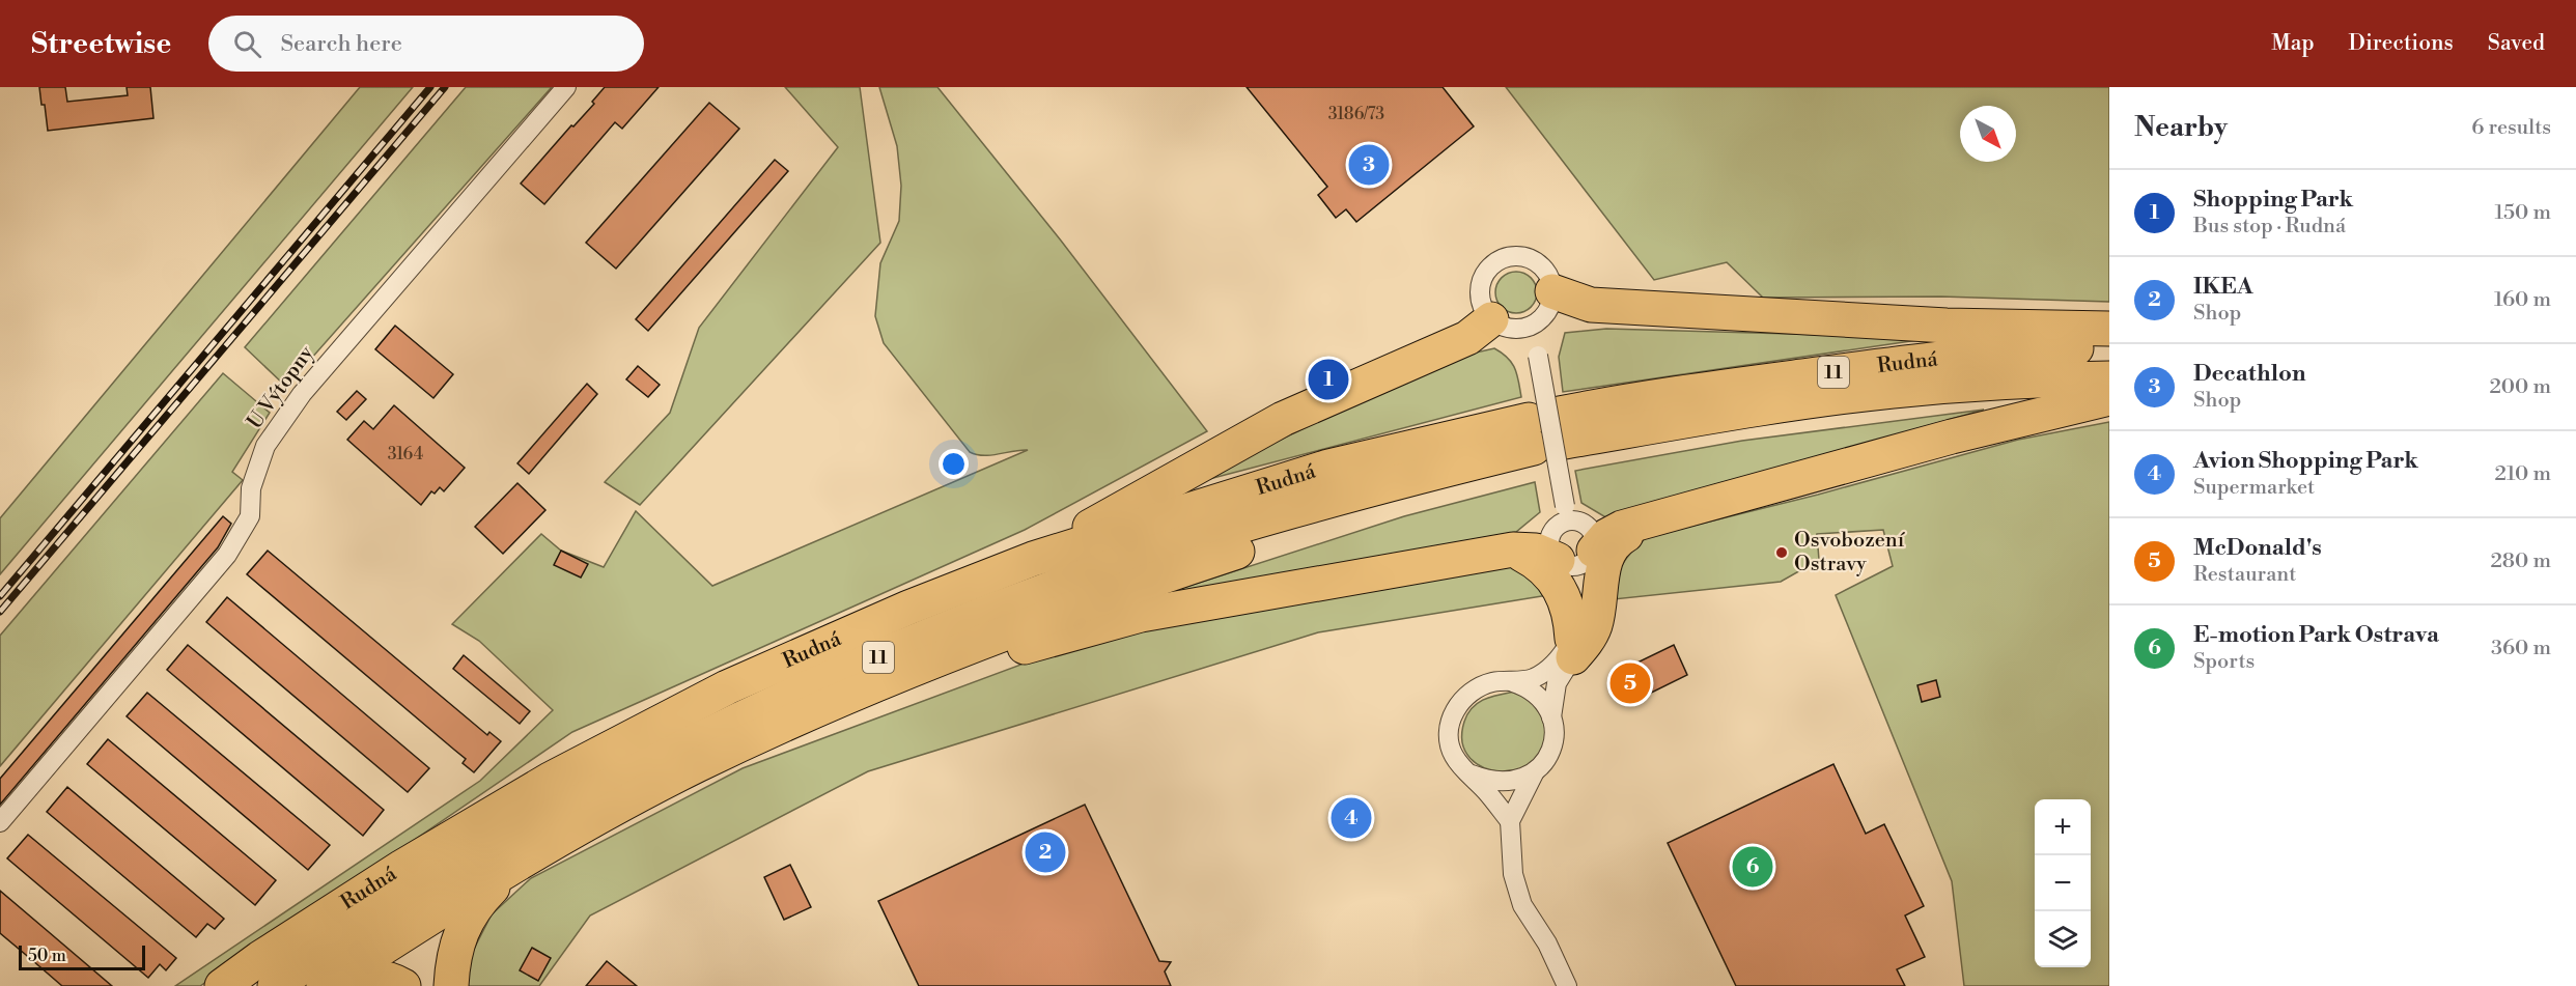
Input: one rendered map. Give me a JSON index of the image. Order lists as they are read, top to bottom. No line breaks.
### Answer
{"streets":{"highway":["Rudná","11"],"street":["U Výtopny"]},"places":["Osvobození Ostravy"],"house_numbers":["3186/73","3164"],"scale_bar":"50 m","north":"bottom right","page":{"header":"Streetwise","search":"Search here","nav":["Map","Directions","Saved"],"heading":["Nearby","6 results"],"pins":["3","1","5","4","2","6"],"list":[{"mark":"1","name":"Shopping Park","note":"Bus stop · Rudná","value":"150 m"},{"mark":"2","name":"IKEA","note":"Shop","value":"160 m"},{"mark":"3","name":"Decathlon","note":"Shop","value":"200 m"},{"mark":"4","name":"Avion Shopping Park","note":"Supermarket","value":"210 m"},{"mark":"5","name":"McDonald's","note":"Restaurant","value":"280 m"},{"mark":"6","name":"E-motion Park Ostrava","note":"Sports","value":"360 m"}],"map_buttons":["+","−"],"scale":"50 m"}}
